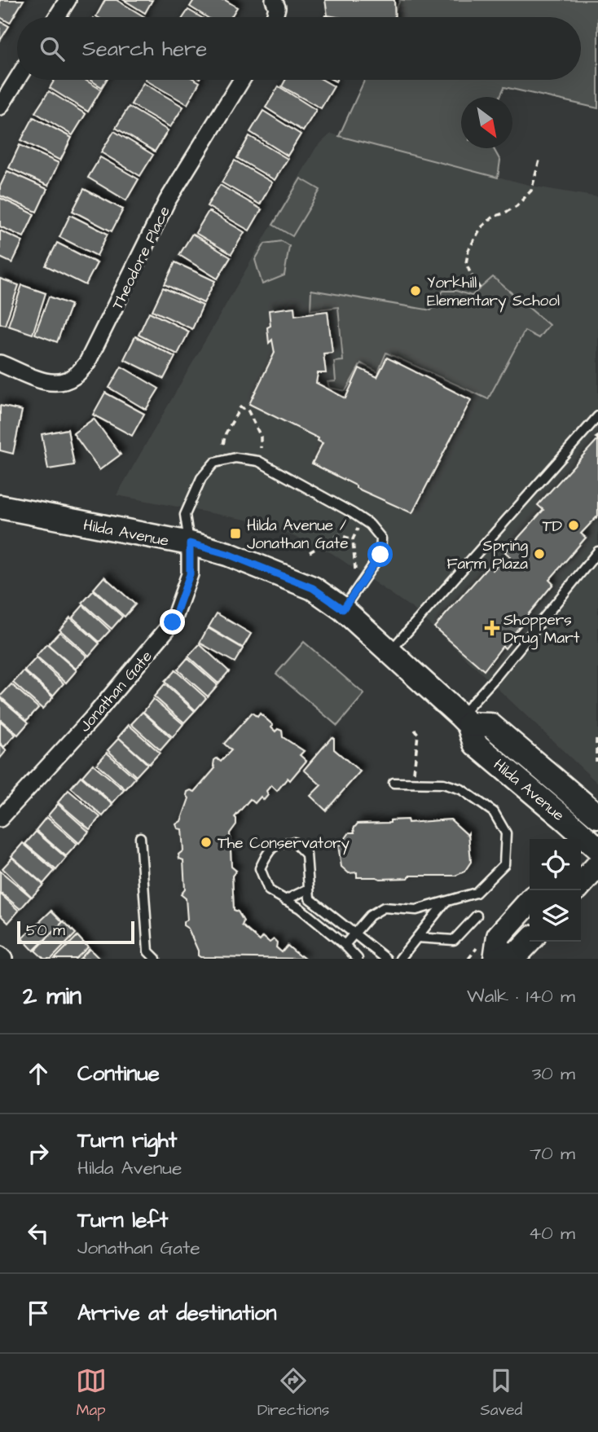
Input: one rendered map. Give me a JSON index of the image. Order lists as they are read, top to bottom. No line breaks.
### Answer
{"streets":{"street":["Theodore Place","Hilda Avenue","Jonathan Gate"]},"crossings":[["Hilda Avenue","Jonathan Gate"]],"places":{"other":["Yorkhill Elementary School","TD","Spring Farm Plaza","The Conservatory"],"transit":["Hilda Avenue / Jonathan Gate"],"health":["Shoppers Drug Mart"]},"scale_bar":"50 m","north":"bottom right","page":{"search":"Search here","scale":"50 m","heading":["2 min","Walk · 140 m"],"list":[["Continue","30 m"],["Turn right","Hilda Avenue","70 m"],["Turn left","Jonathan Gate","40 m"],"Arrive at destination"],"nav":["Map","Directions","Saved"]}}
